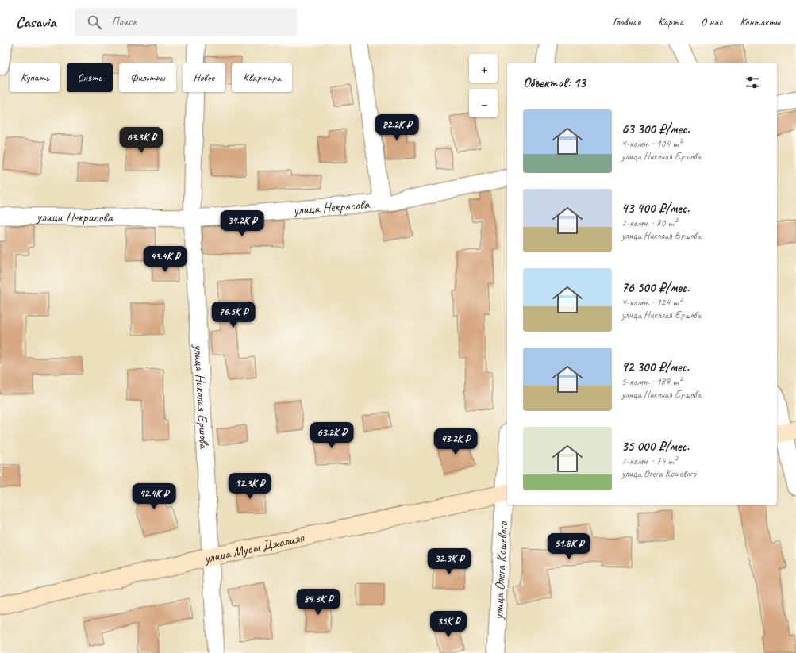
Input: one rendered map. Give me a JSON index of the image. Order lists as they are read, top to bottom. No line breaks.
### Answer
{"streets":{"main road":["улица Мусы Джалиля"],"street":["улица Некрасова","улица Николая Ершова","улица Олега Кошевого"]},"crossings":[["улица Некрасова","улица Николая Ершова"],["улица Николая Ершова","улица Мусы Джалиля"],["улица Мусы Джалиля","улица Олега Кошевого"]],"page":{"header":"Casavia","search":"Поиск","nav":["Главная","Карта","О нас","Контакты"],"map_buttons":["+","−"],"chip":["Купить","Снять","Фильтры","Новое","Квартира"],"heading":"Объектов: 13","list":[{"name":"63 300 ₽/мес.","note":"4-комн. · 104 m² · улица Николая Ершова"},{"name":"43 400 ₽/мес.","note":"2-комн. · 80 m² · улица Николая Ершова"},{"name":"76 500 ₽/мес.","note":"4-комн. · 124 m² · улица Николая Ершова"},{"name":"92 300 ₽/мес.","note":"5-комн. · 188 m² · улица Николая Ершова"},{"name":"35 000 ₽/мес.","note":"2-комн. · 74 m² · улица Олега Кошевого"}],"price":["82.2K ₽","63.3K ₽","34.2K ₽","43.4K ₽","76.5K ₽","63.2K ₽","43.2K ₽","92.3K ₽","42.4K ₽","51.8K ₽","32.3K ₽","84.3K ₽","35K ₽"]}}
